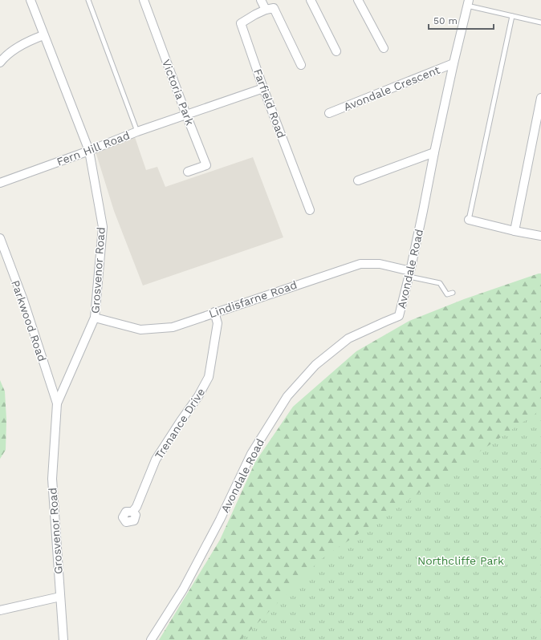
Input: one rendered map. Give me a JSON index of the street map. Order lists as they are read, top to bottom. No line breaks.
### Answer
{"streets":{"street":["Avondale Crescent","Victoria Park","Farfield Road","Fern Hill Road","Avondale Road","Grosvenor Road","Lindisfarne Road","Parkwood Road","Trenance Drive"]},"crossings":[["Avondale Crescent","Avondale Road"],["Victoria Park","Fern Hill Road"],["Farfield Road","Fern Hill Road"],["Fern Hill Road","Grosvenor Road"],["Avondale Road","Lindisfarne Road"],["Grosvenor Road","Lindisfarne Road"],["Grosvenor Road","Parkwood Road"],["Lindisfarne Road","Trenance Drive"]],"parks":["Northcliffe Park"],"scale_bar":"50 m"}
